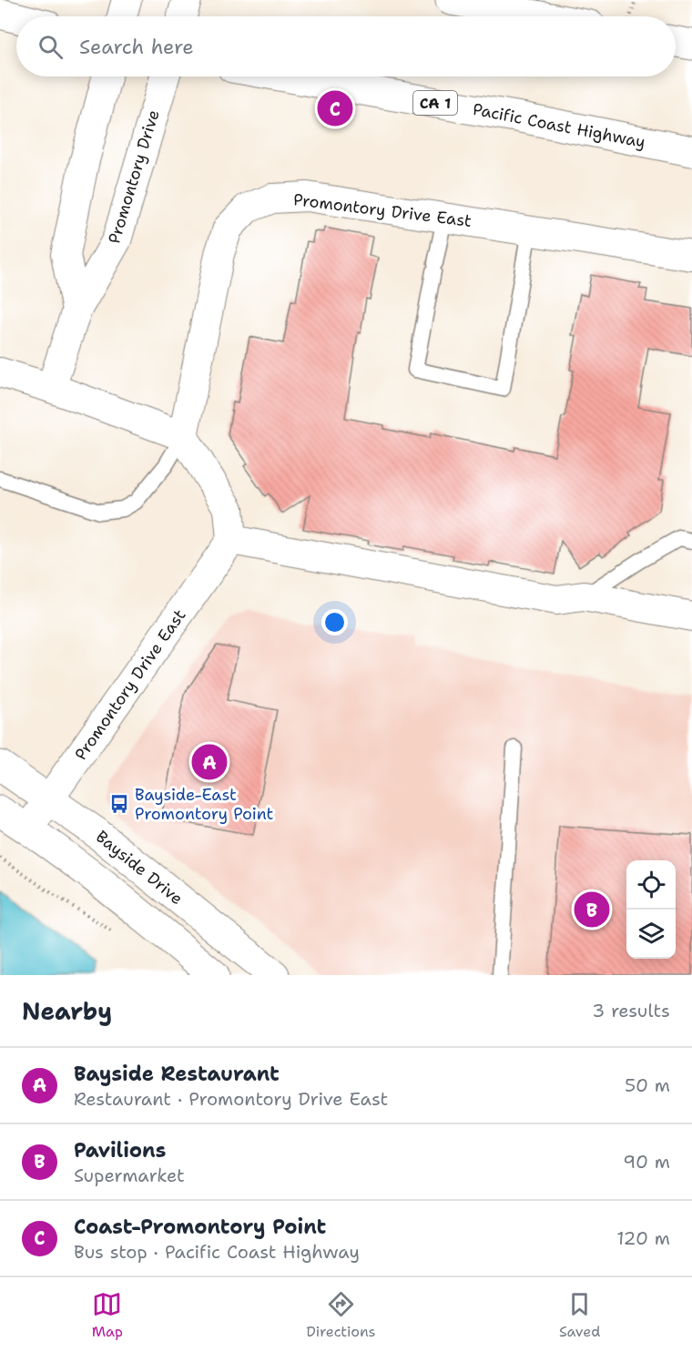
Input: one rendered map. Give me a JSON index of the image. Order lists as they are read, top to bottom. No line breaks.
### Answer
{"streets":{"main road":["CA 1","Pacific Coast Highway","Bayside Drive"],"street":["Promontory Drive","Promontory Drive East"]},"crossings":[["Promontory Drive East","Bayside Drive"]],"places":{"bus stop":["Bayside-East Promontory Point"]},"page":{"search":"Search here","pins":["C","A","B"],"heading":["Nearby","3 results"],"list":[{"mark":"A","name":"Bayside Restaurant","note":"Restaurant · Promontory Drive East","value":"50 m"},{"mark":"B","name":"Pavilions","note":"Supermarket","value":"90 m"},{"mark":"C","name":"Coast-Promontory Point","note":"Bus stop · Pacific Coast Highway","value":"120 m"}],"nav":["Map","Directions","Saved"]}}
